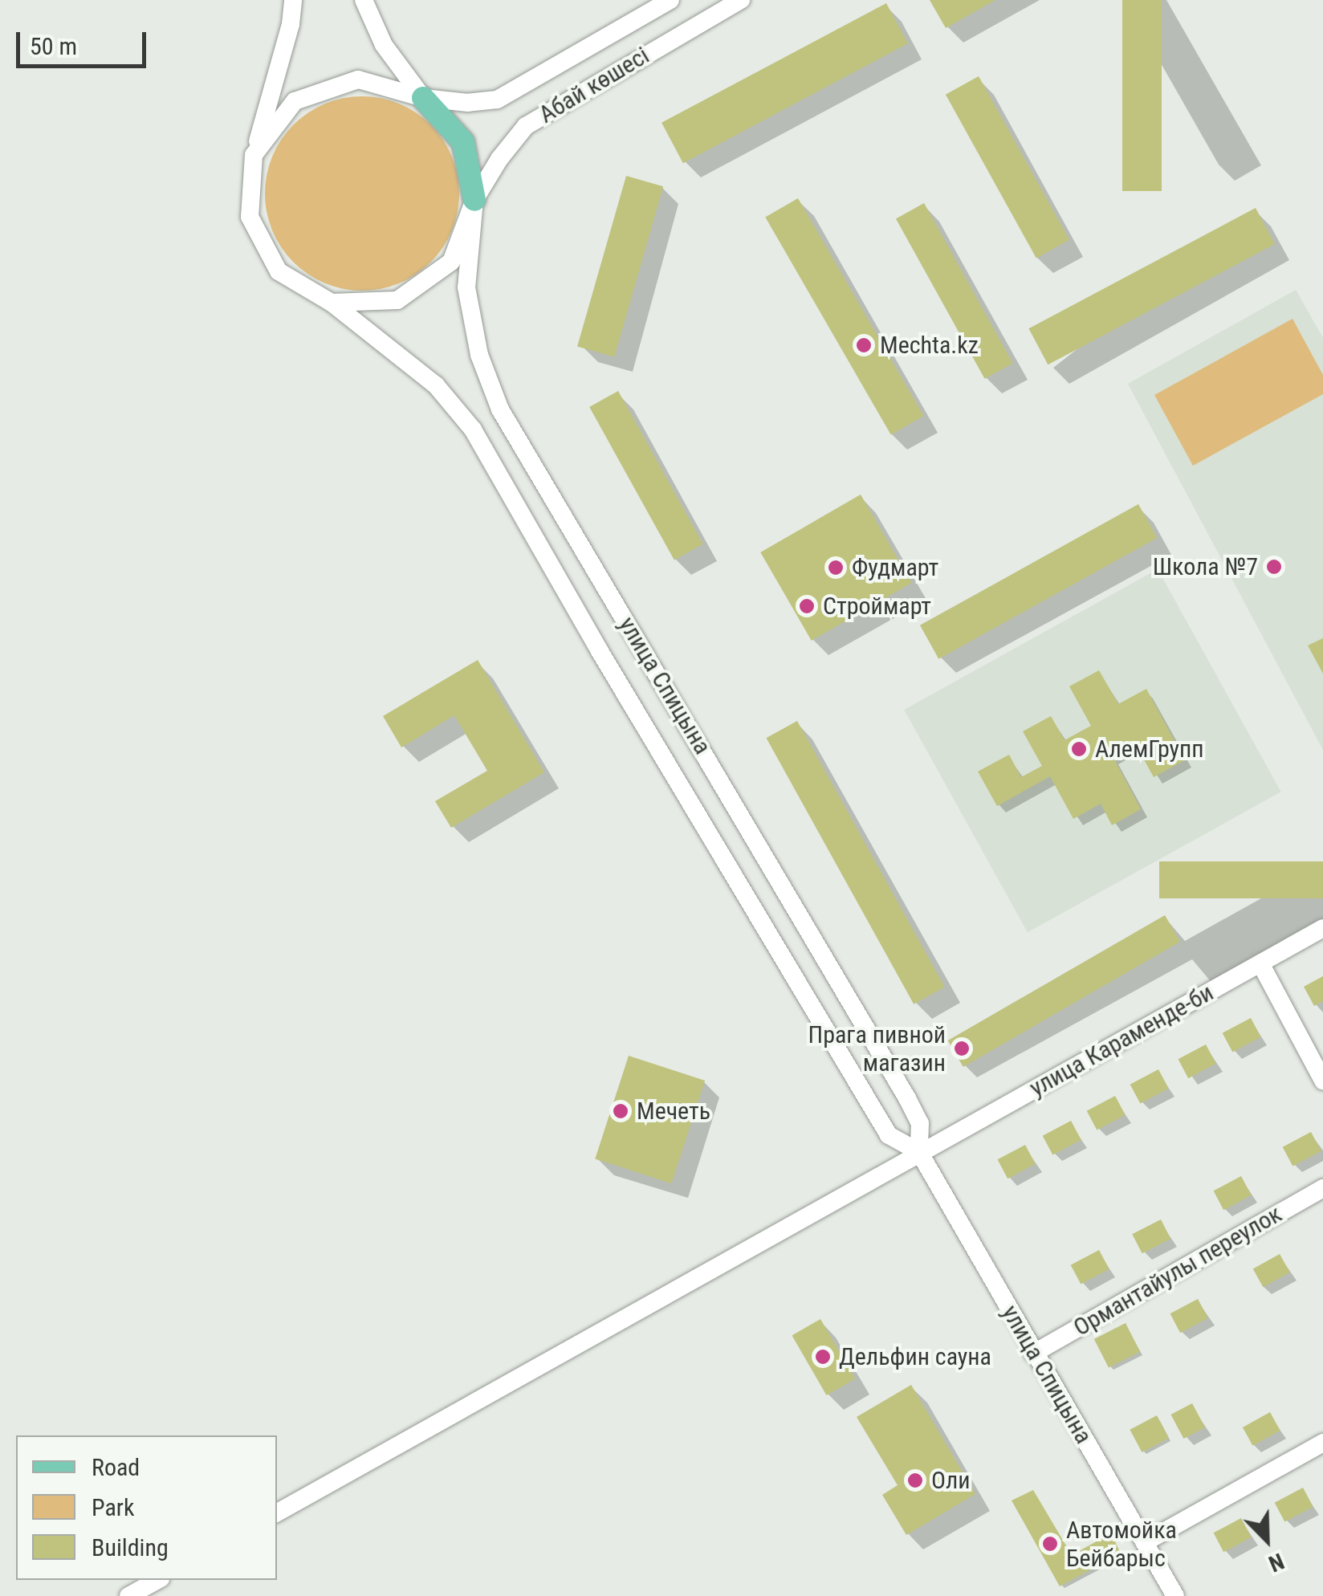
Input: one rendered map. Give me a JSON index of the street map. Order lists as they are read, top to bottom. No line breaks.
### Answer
{"streets":{"street":["Абай көшесі","улица Спицына","улица Караменде-би","Ормантайулы переулок"]},"crossings":[["Абай көшесі","улица Спицына"],["улица Спицына","улица Караменде-би"],["улица Спицына","Ормантайулы переулок"]],"places":["Mechta.kz","Школа №7","Фудмарт","Строймарт","АлемГрупп","Прага пивной магазин","Мечеть","Дельфин сауна","Оли","Автомойка Бейбарыс"],"legend":["Road","Park","Building"],"scale_bar":"50 m","north":"bottom right"}
